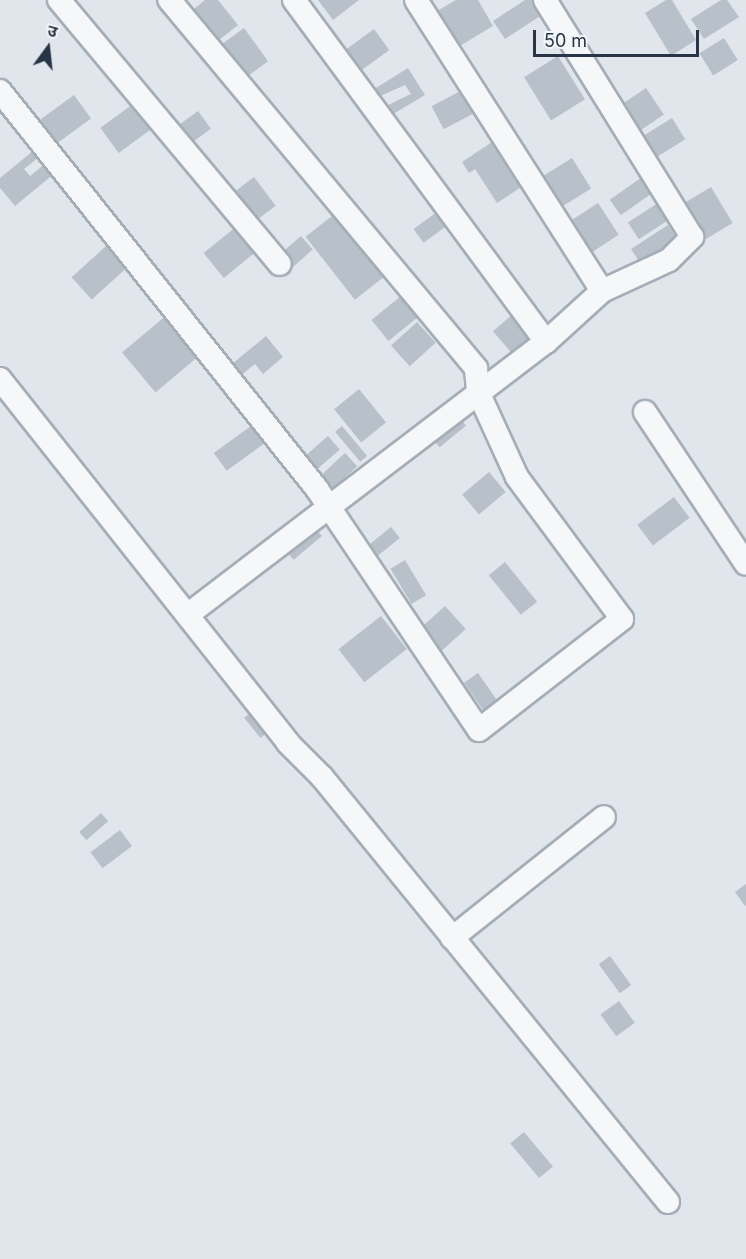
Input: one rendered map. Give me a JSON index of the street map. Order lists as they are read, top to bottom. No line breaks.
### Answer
{"scale_bar":"50 m","north":"top"}
